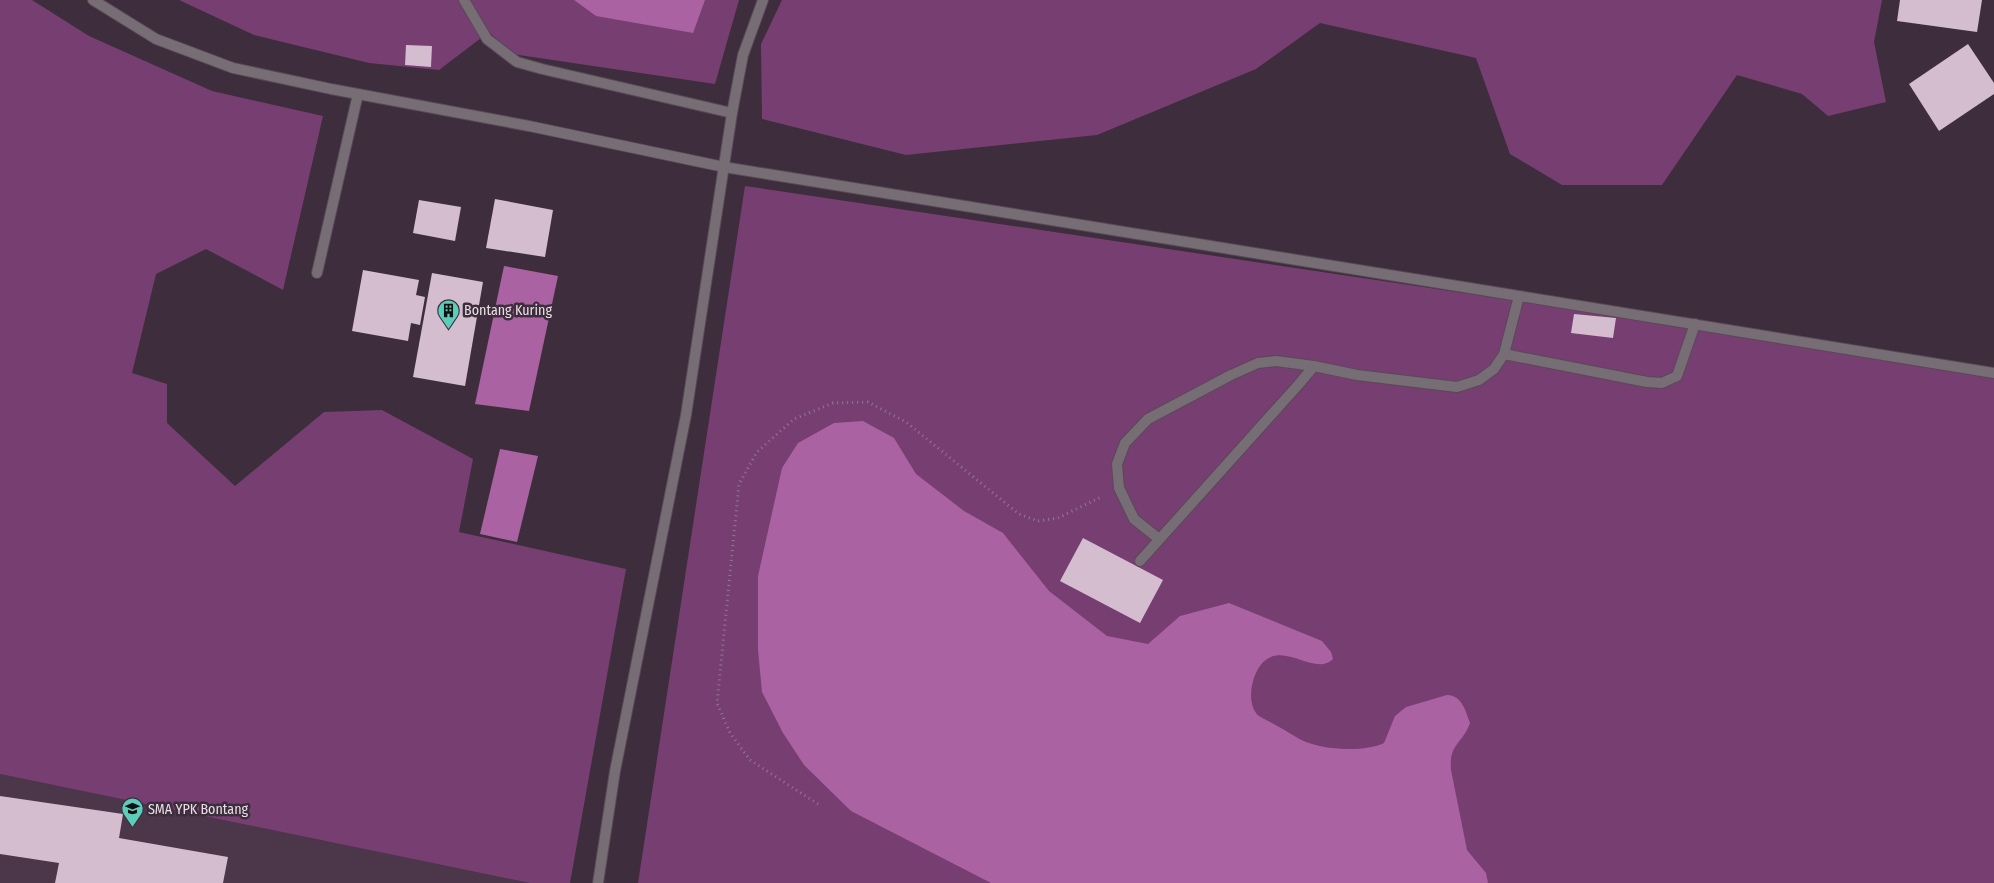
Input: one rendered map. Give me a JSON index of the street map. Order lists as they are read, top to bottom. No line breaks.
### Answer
{"places":{"building":["Bontang Kuring"],"school or university":["SMA YPK Bontang"]}}
